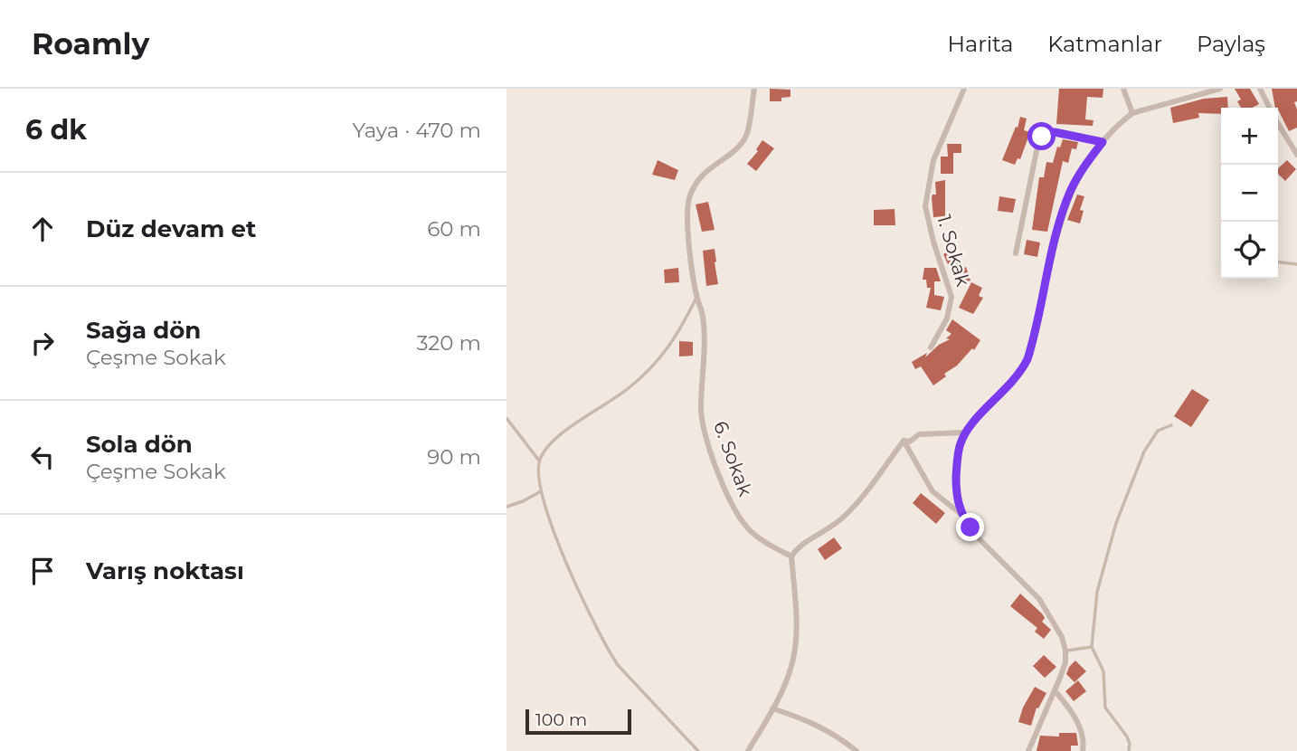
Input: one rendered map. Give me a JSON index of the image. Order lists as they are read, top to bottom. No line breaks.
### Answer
{"streets":{"street":["1. Sokak","6. Sokak"]},"scale_bar":"100 m","page":{"header":"Roamly","nav":["Harita","Katmanlar","Paylaş"],"heading":["6 dk","Yaya · 470 m"],"map_buttons":["+","−"],"list":[["Düz devam et","60 m"],["Sağa dön","Çeşme Sokak","320 m"],["Sola dön","Çeşme Sokak","90 m"],"Varış noktası"],"scale":"100 m"}}
